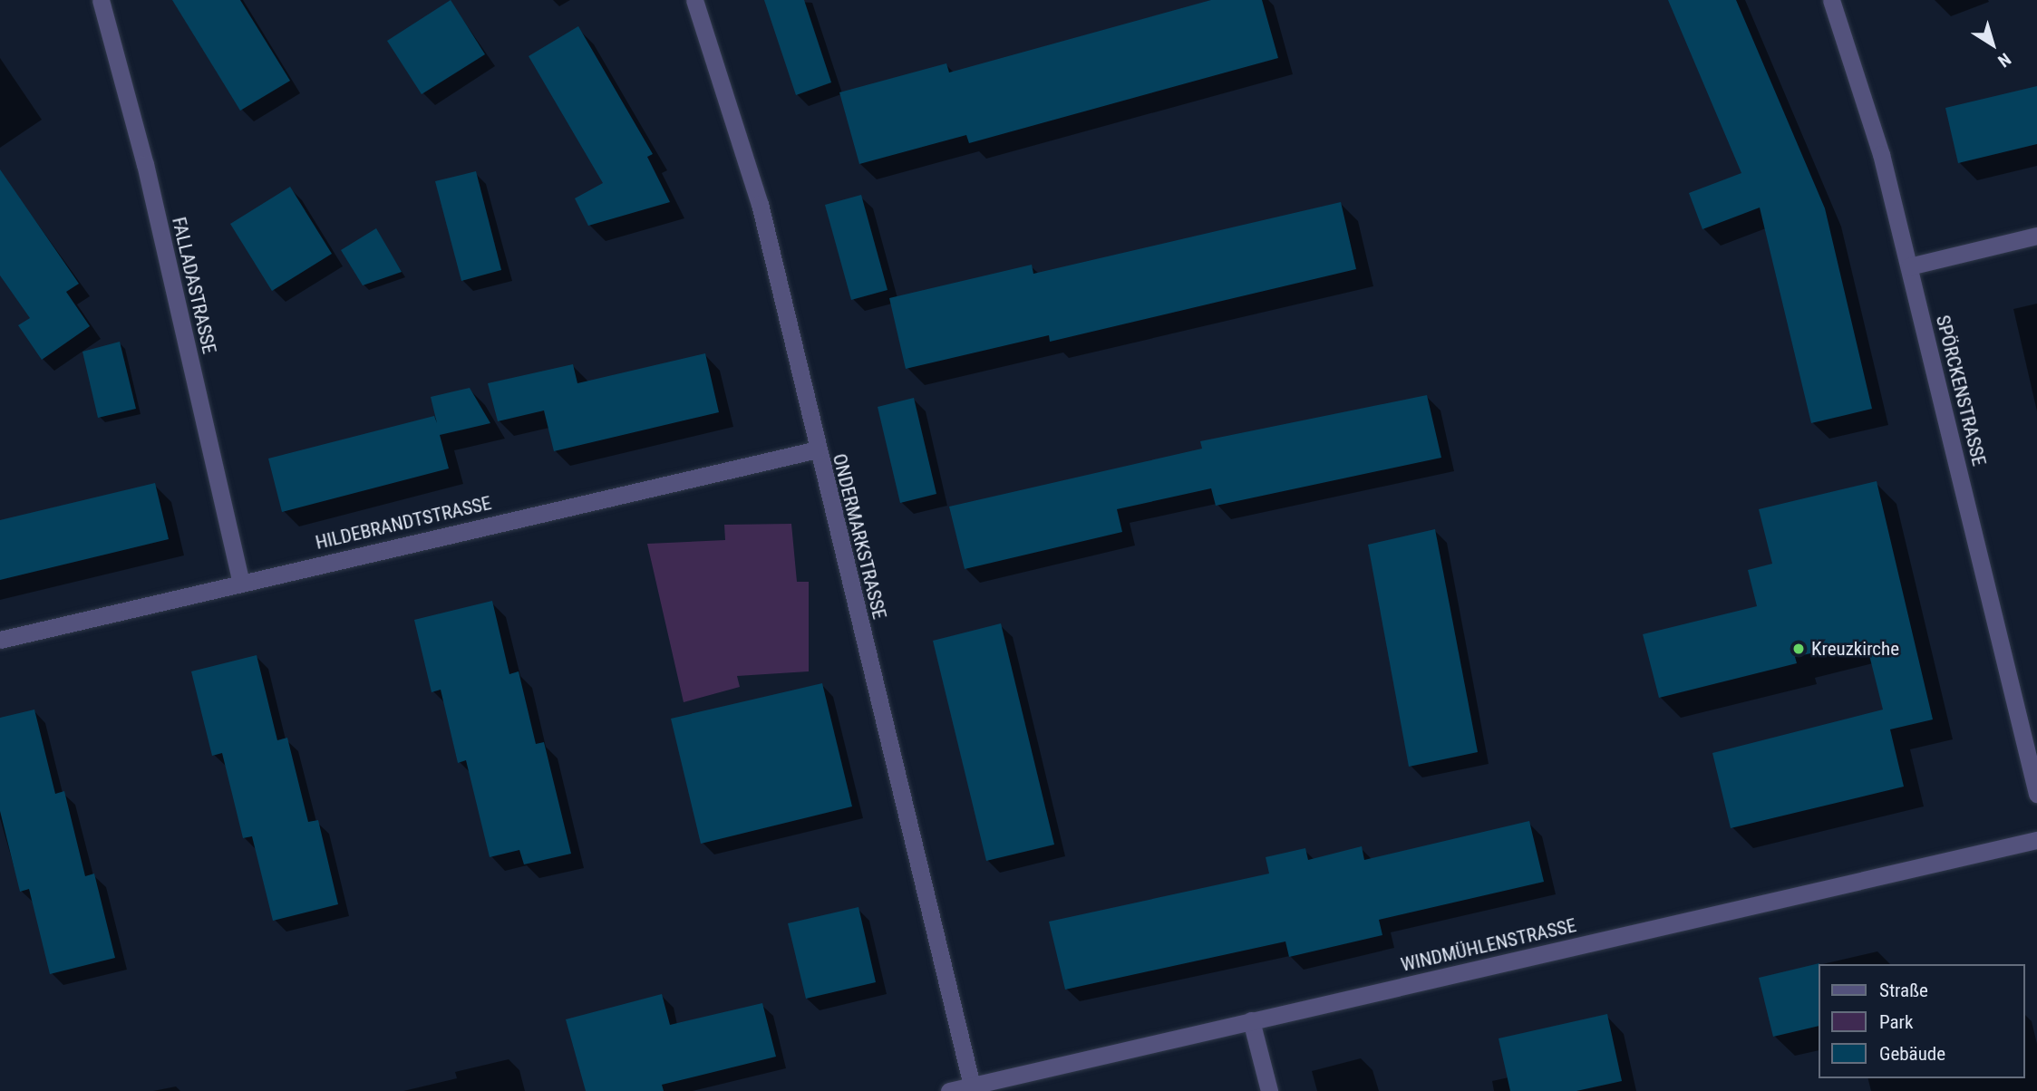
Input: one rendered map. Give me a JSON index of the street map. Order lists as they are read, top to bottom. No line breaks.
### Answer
{"streets":{"street":["FALLADASTRASSE","SPÖRCKENSTRASSE","HILDEBRANDTSTRASSE","ONDERMARKSTRASSE","WINDMÜHLENSTRASSE"]},"crossings":[["FALLADASTRASSE","HILDEBRANDTSTRASSE"],["HILDEBRANDTSTRASSE","ONDERMARKSTRASSE"],["ONDERMARKSTRASSE","WINDMÜHLENSTRASSE"]],"places":["Kreuzkirche"],"legend":["Straße","Park","Gebäude"],"north":"bottom right"}
